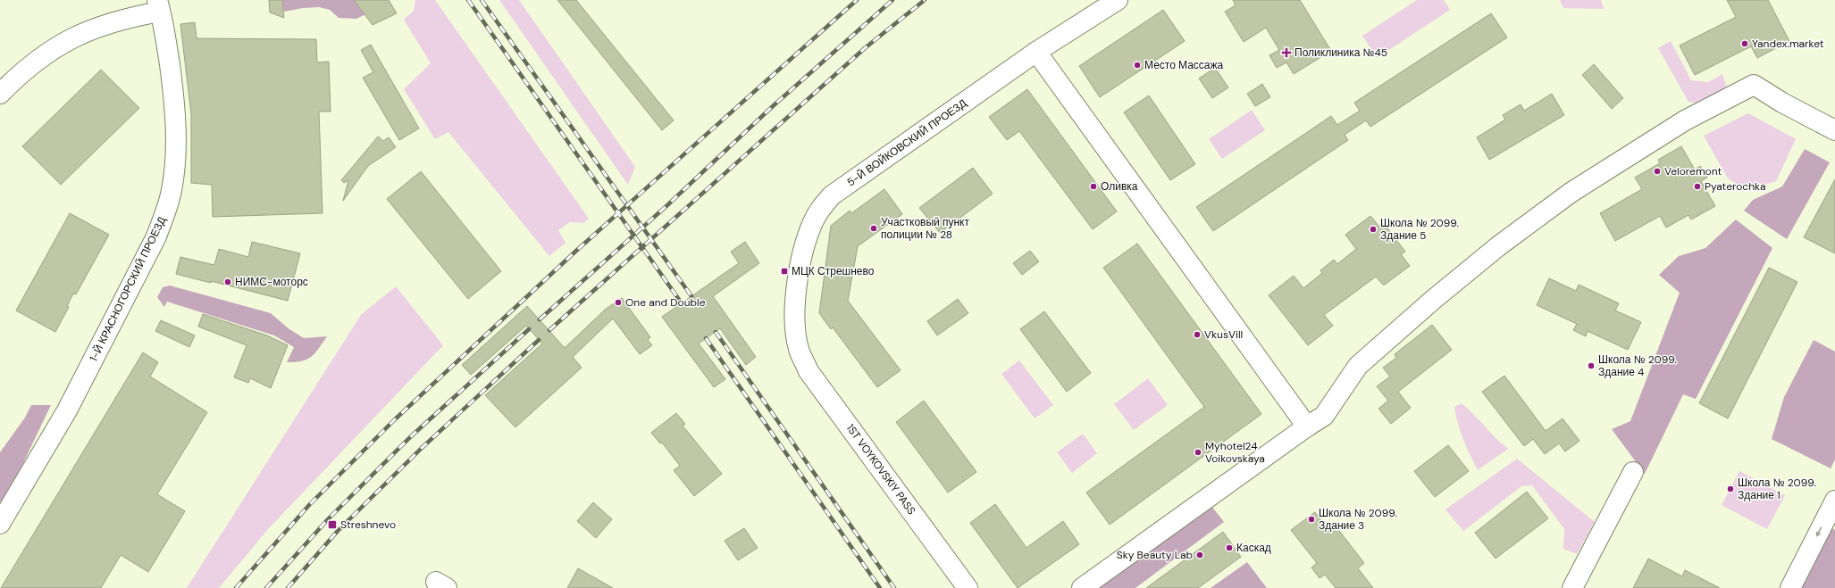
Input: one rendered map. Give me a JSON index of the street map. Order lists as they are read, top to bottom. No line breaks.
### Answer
{"streets":{"street":["5-Й ВОЙКОВСКИЙ ПРОЕЗД","1-Й КРАСНОГОРСКИЙ ПРОЕЗД","1ST VOYKOVSKIY PASS"]},"crossings":[["5-Й ВОЙКОВСКИЙ ПРОЕЗД","1ST VOYKOVSKIY PASS"]],"places":{"other":["Yandex.market","Место Массажа","Veloremont","Оливка","Pyaterochka","Участковый пункт полиции № 28","Школа № 2099. Здание 5","НИМС-моторс","One and Double","VkusVill","Школа № 2099. Здание 4","Myhotel24 Voikovskaya","Школа № 2099. Здание 1","Школа № 2099. Здание 3","Каскад","Sky Beauty Lab"],"health":["Поликлиника №45"],"transit":["МЦК Стрешнево","Streshnevo"]}}
